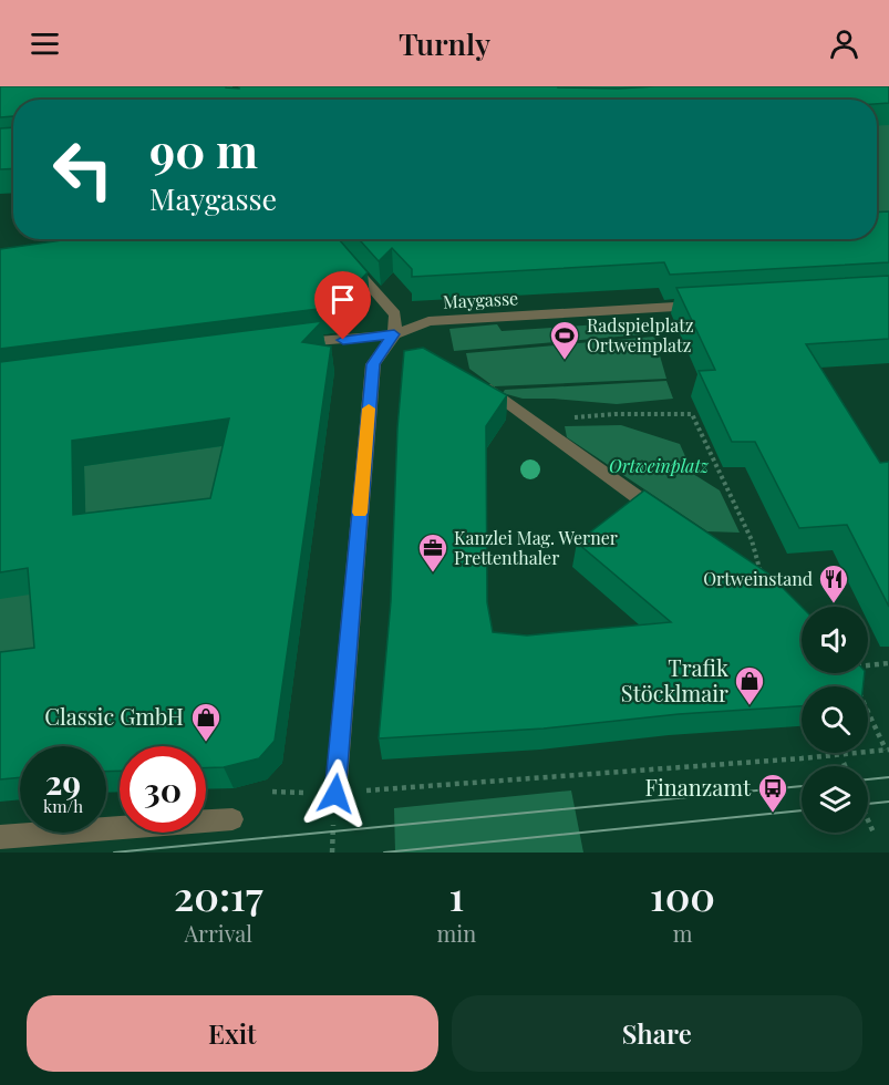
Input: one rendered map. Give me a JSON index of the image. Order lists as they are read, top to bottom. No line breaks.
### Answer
{"streets":{"street":["Maygasse"]},"parks":["Ortweinplatz"],"places":{"sports":["Radspielplatz Ortweinplatz"],"office":["Kanzlei Mag. Werner Prettenthaler"],"restaurant":["Ortweinstand"],"shop":["Trafik Stöcklmair","Classic GmbH"],"bus stop":["Finanzamt"]},"page":{"header":"Turnly","turn":["90 m","Maygasse"],"speed":"29 km/h","limit":"30","eta":["20:17","Arrival","1","min","100","m"],"buttons":["Exit","Share"]}}
